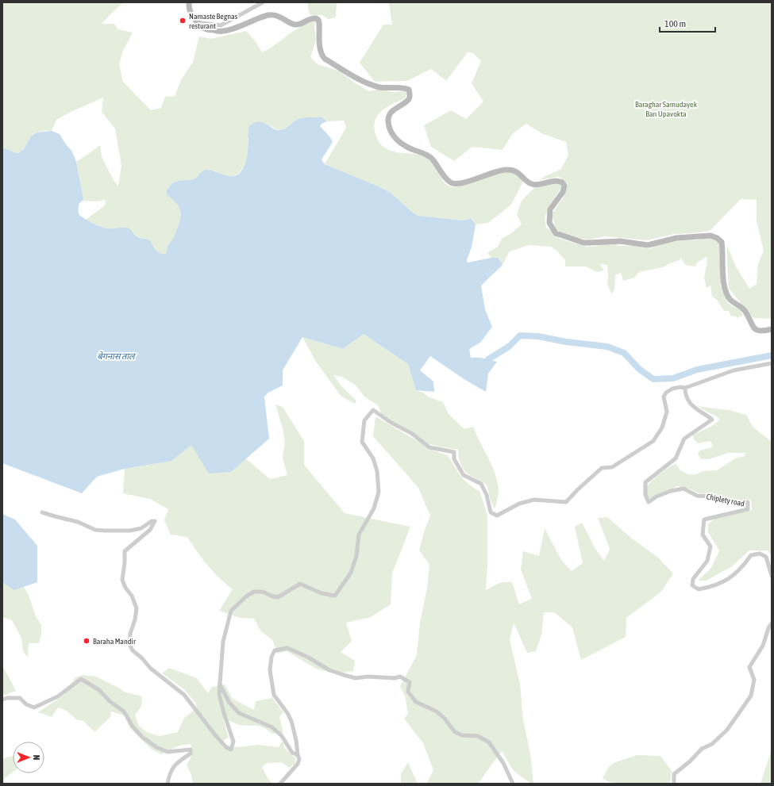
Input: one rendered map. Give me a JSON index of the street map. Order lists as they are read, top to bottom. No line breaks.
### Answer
{"streets":{"street":["Chiplety road"]},"water":["बेगनास ताल"],"parks":["Baraghar Samudayek Ban Upavokta"],"places":["Namaste Begnas resturant","Baraha Mandir"],"scale_bar":"100 m","north":"right"}
